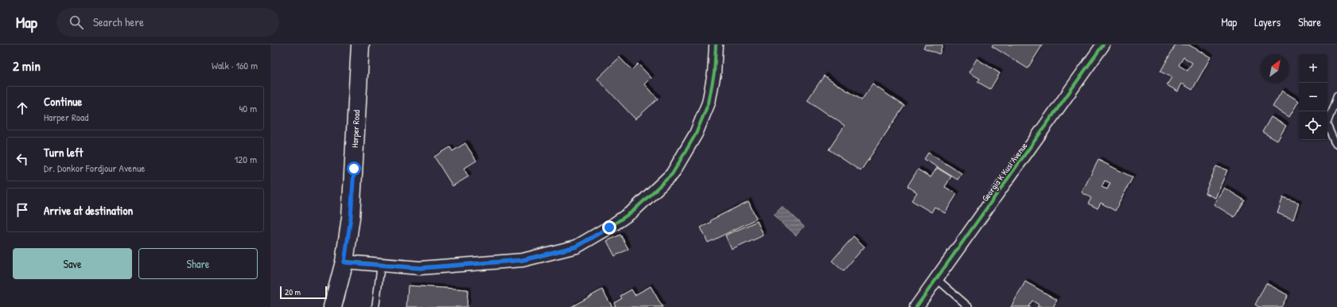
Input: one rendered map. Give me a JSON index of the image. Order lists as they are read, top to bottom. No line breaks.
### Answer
{"streets":{"main road":["Harper Road"],"street":["Georgia K Kusi Avenue"]},"scale_bar":"20 m","north":"top right","page":{"header":"Map","search":"Search here","nav":["Map","Layers","Share"],"heading":["2 min","Walk · 160 m"],"map_buttons":["+","−"],"list":[["Continue","Harper Road","40 m"],["Turn left","Dr. Donkor Fordjour Avenue","120 m"],"Arrive at destination"],"buttons":["Save","Share"],"scale":"20 m"}}
